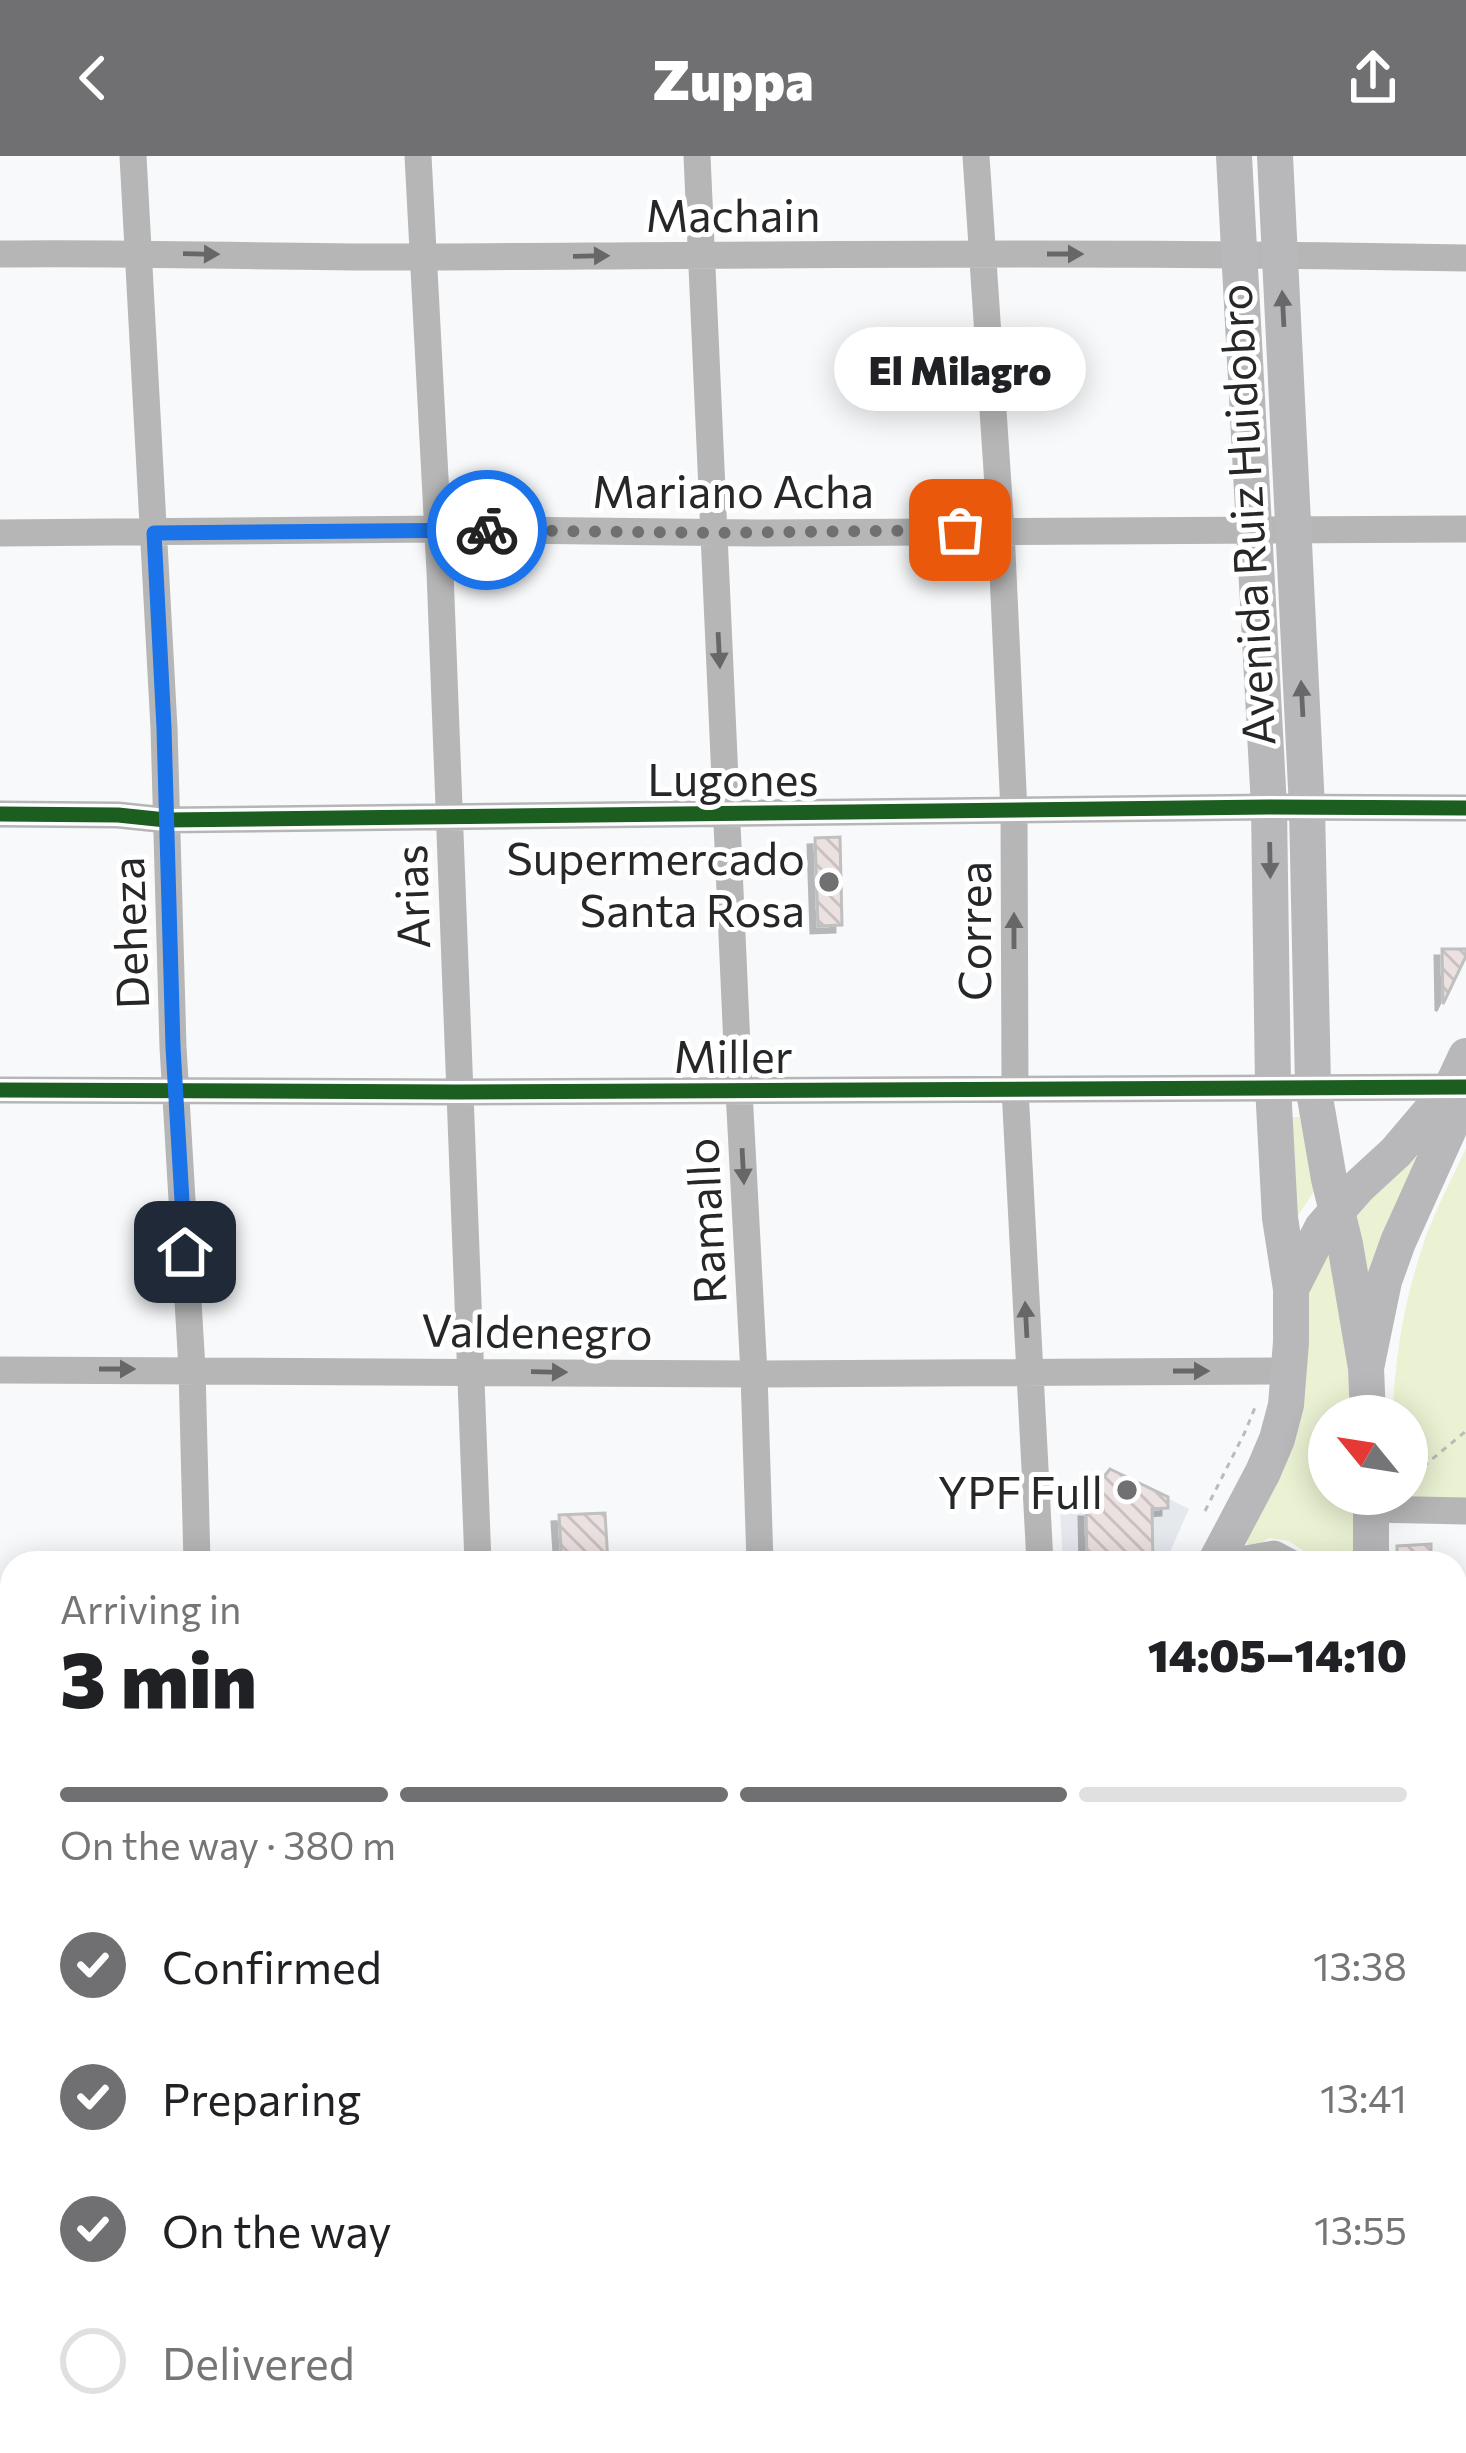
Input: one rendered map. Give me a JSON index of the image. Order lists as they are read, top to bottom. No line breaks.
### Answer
{"streets":{"main road":["Avenida Ruiz Huidobro"],"street":["Machain","Mariano Acha","Lugones","Arias","Correa","Deheza","Miller","Ramallo","Valdenegro"]},"crossings":[["Machain","Avenida Ruiz Huidobro"],["Machain","Arias"],["Machain","Correa"],["Machain","Deheza"],["Machain","Ramallo"],["Mariano Acha","Avenida Ruiz Huidobro"],["Mariano Acha","Arias"],["Mariano Acha","Correa"],["Mariano Acha","Deheza"],["Mariano Acha","Ramallo"],["Avenida Ruiz Huidobro","Lugones"],["Avenida Ruiz Huidobro","Miller"],["Avenida Ruiz Huidobro","Valdenegro"],["Lugones","Arias"],["Lugones","Correa"],["Lugones","Deheza"],["Lugones","Ramallo"],["Arias","Miller"],["Arias","Valdenegro"],["Correa","Miller"],["Correa","Valdenegro"],["Deheza","Miller"],["Deheza","Valdenegro"],["Miller","Ramallo"],["Ramallo","Valdenegro"]],"one_way":["Machain","Correa","Ramallo","Valdenegro"],"places":["El Milagro","Supermercado Santa Rosa","YPF Full"],"north":"top left","page":{"header":"Zuppa","bubble":"El Milagro","heading":["3 min","Arriving in","14:05–14:10"],"bar":"On the way · 380 m","list":[["Confirmed","13:38"],["Preparing","13:41"],["On the way","13:55"],"Delivered"]}}
